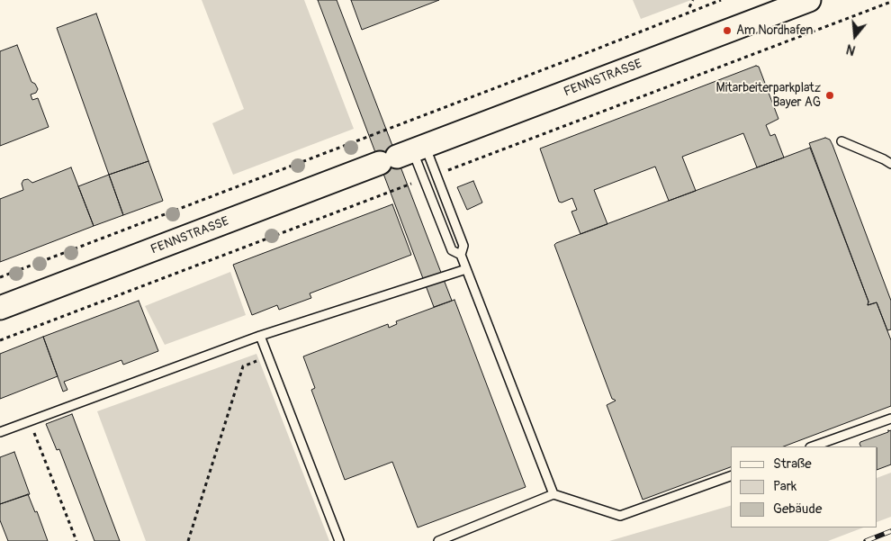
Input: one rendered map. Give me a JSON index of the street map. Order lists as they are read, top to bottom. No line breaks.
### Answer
{"streets":{"main road":["FENNSTRASSE"]},"places":["Am Nordhafen","Mitarbeiterparkplatz Bayer AG"],"legend":["Straße","Park","Gebäude"],"north":"bottom"}
